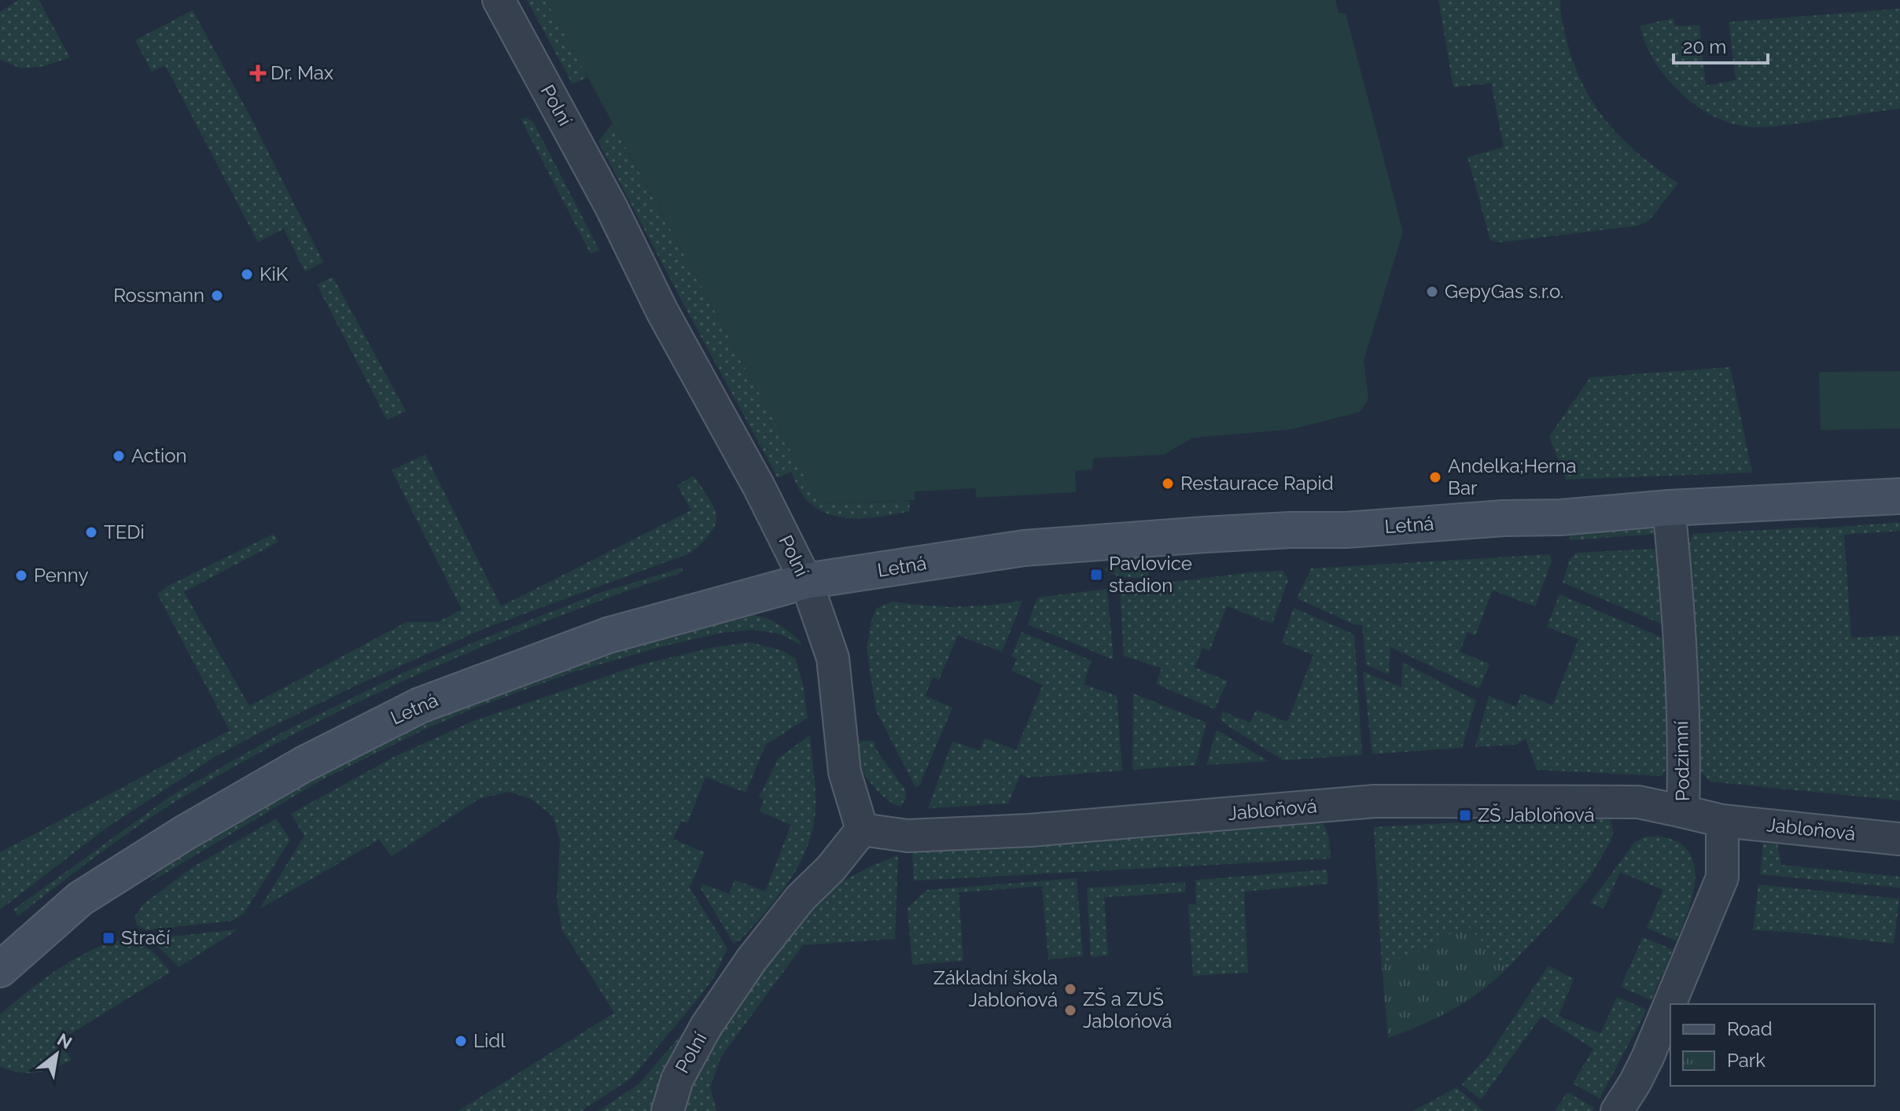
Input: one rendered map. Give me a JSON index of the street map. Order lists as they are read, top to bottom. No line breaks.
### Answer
{"streets":{"street":["Polní","Letná","Podzimní","Jabloňová"]},"crossings":[["Polní","Letná"],["Polní","Jabloňová"],["Letná","Podzimní"],["Podzimní","Jabloňová"]],"places":{"health":["Dr. Max"],"other":["KiK","GepyGas s.r.o.","Rossmann","Action","Andelka;Herna Bar","Restaurace Rapid","TEDi","Penny","Základní škola Jabloňová","ZŠ a ZUŠ Jablońová","Lidl"],"transit":["Pavlovice stadion","ZŠ Jabloňová","Stračí"]},"legend":["Road","Park"],"scale_bar":"20 m","north":"top right"}
